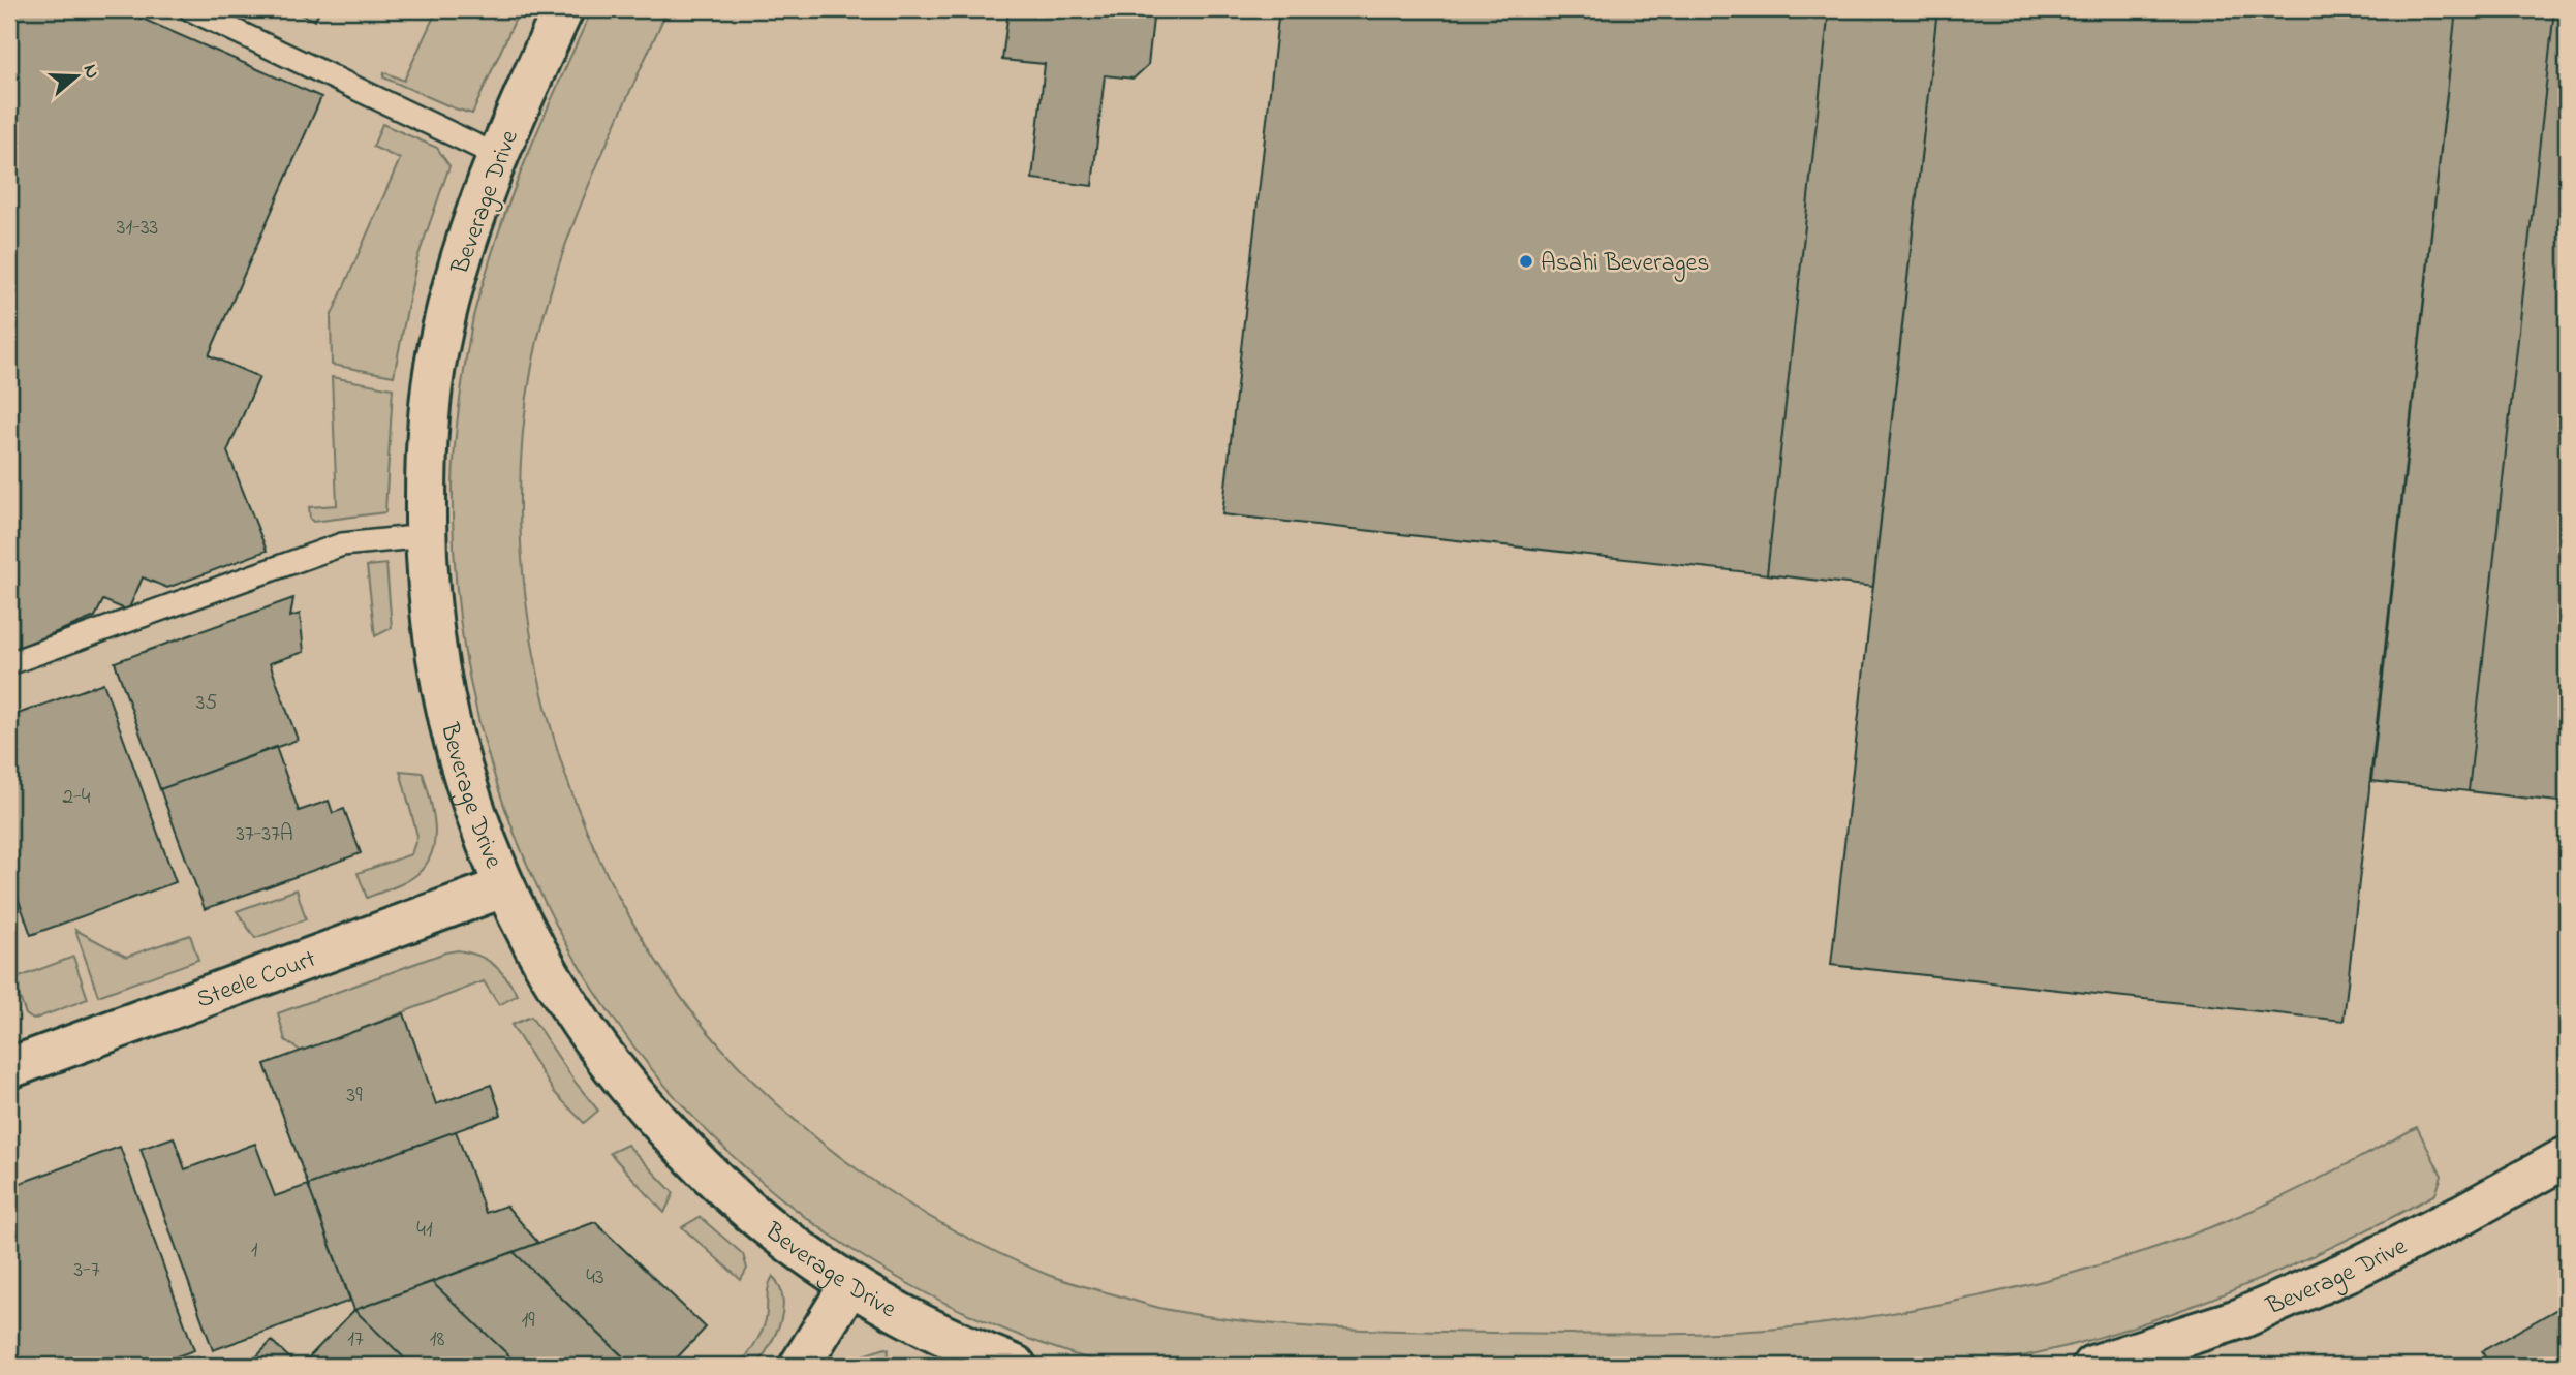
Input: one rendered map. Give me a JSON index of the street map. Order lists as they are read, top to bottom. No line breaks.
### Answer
{"streets":{"street":["Beverage Drive","Steele Court"]},"crossings":[["Beverage Drive","Steele Court"]],"places":["Asahi Beverages"],"house_numbers":["31-33","35","2-4","37-37A","39","41","1","3-7","43","19","17","18"],"north":"right"}
